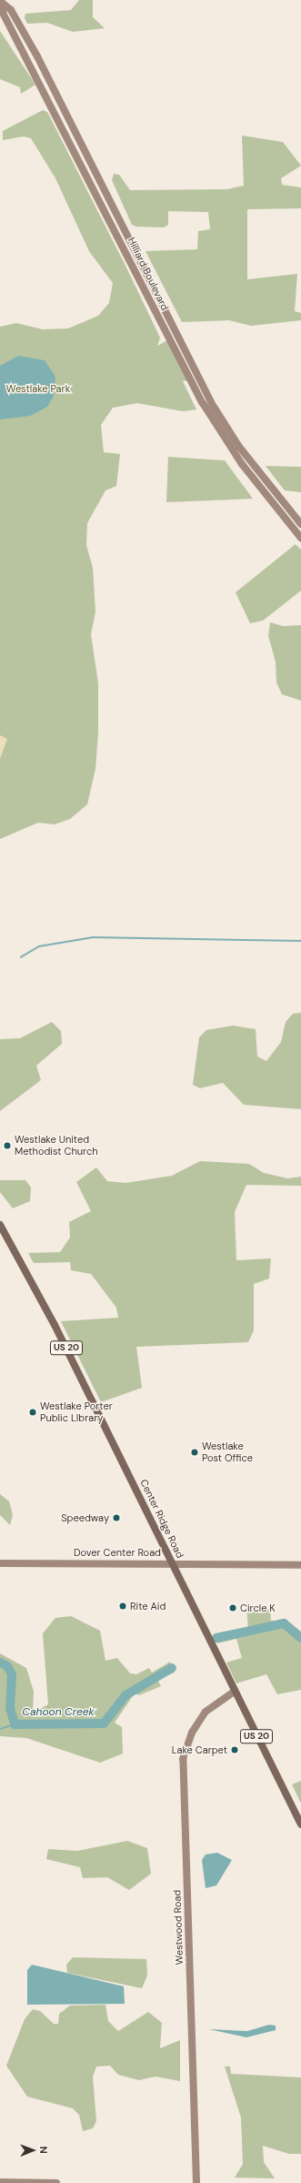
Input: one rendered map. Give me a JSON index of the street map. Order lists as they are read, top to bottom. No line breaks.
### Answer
{"streets":{"main road":["Hilliard Boulevard","US 20","Center Ridge Road","Dover Center Road","Westwood Road"]},"crossings":[["Center Ridge Road","Dover Center Road"],["Center Ridge Road","Westwood Road"]],"water":["Cahoon Creek"],"parks":["Westlake Park"],"places":["Westlake United Methodist Church","Westlake Porter Public LIbrary","Westlake Post Office","Speedway","Rite Aid","Circle K","Lake Carpet"],"north":"right"}
